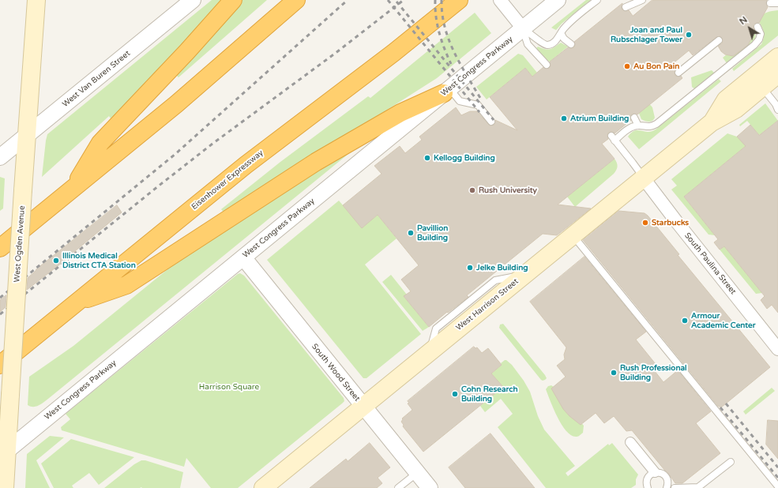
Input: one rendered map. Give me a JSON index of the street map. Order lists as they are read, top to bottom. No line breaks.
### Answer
{"streets":{"highway":["Eisenhower Expressway"],"main road":["West Ogden Avenue","West Harrison Street"],"street":["West Congress Parkway","West Van Buren Street","South Paulina Street","South Wood Street"]},"crossings":[["West Congress Parkway","West Ogden Avenue"],["West Congress Parkway","South Wood Street"],["West Van Buren Street","West Ogden Avenue"],["South Paulina Street","West Harrison Street"],["West Harrison Street","South Wood Street"]],"parks":["Harrison Square"],"places":["Joan and Paul Rubschlager Tower","Au Bon Pain","Atrium Building","Kellogg Building","Rush University","Starbucks","Pavillion Building","Illinois Medical District CTA Station","Jelke Building","Armour Academic Center","Rush Professional Building","Cohn Research Building"],"north":"top left"}
